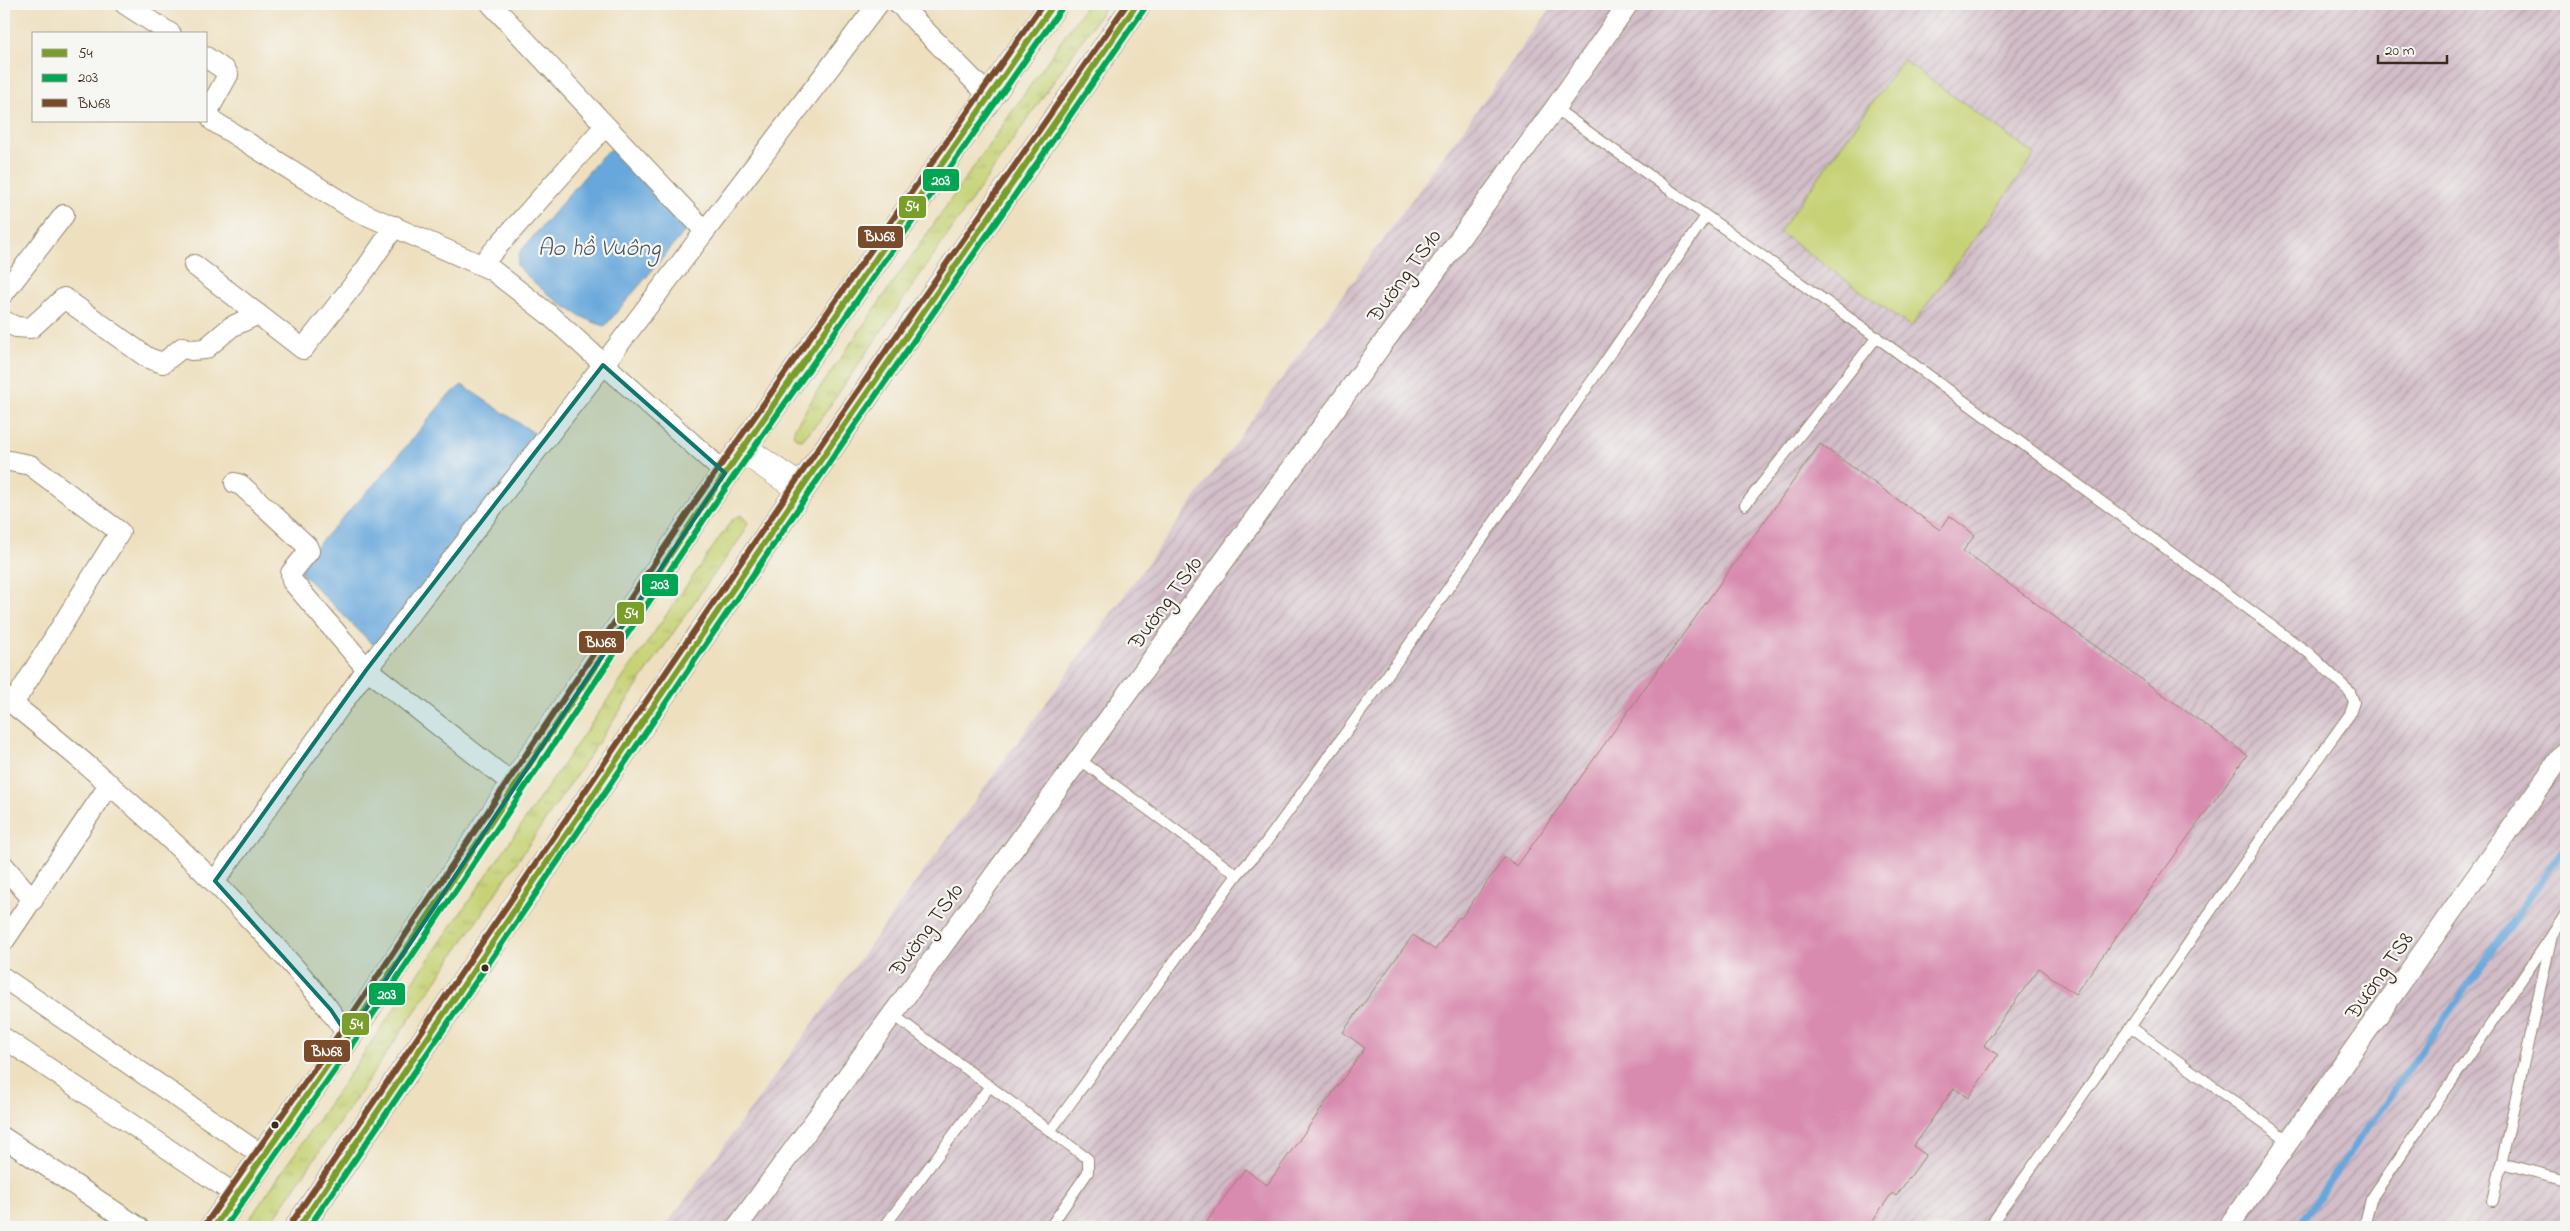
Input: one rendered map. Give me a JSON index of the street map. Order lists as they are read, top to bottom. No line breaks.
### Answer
{"streets":{"street":["Đường TS10","Đường TS8"]},"water":["Ao hồ Vuông"],"lines":["transit line 54","transit line BN68","transit line 203"],"legend":["54","203","BN68"],"scale_bar":"20 m"}
